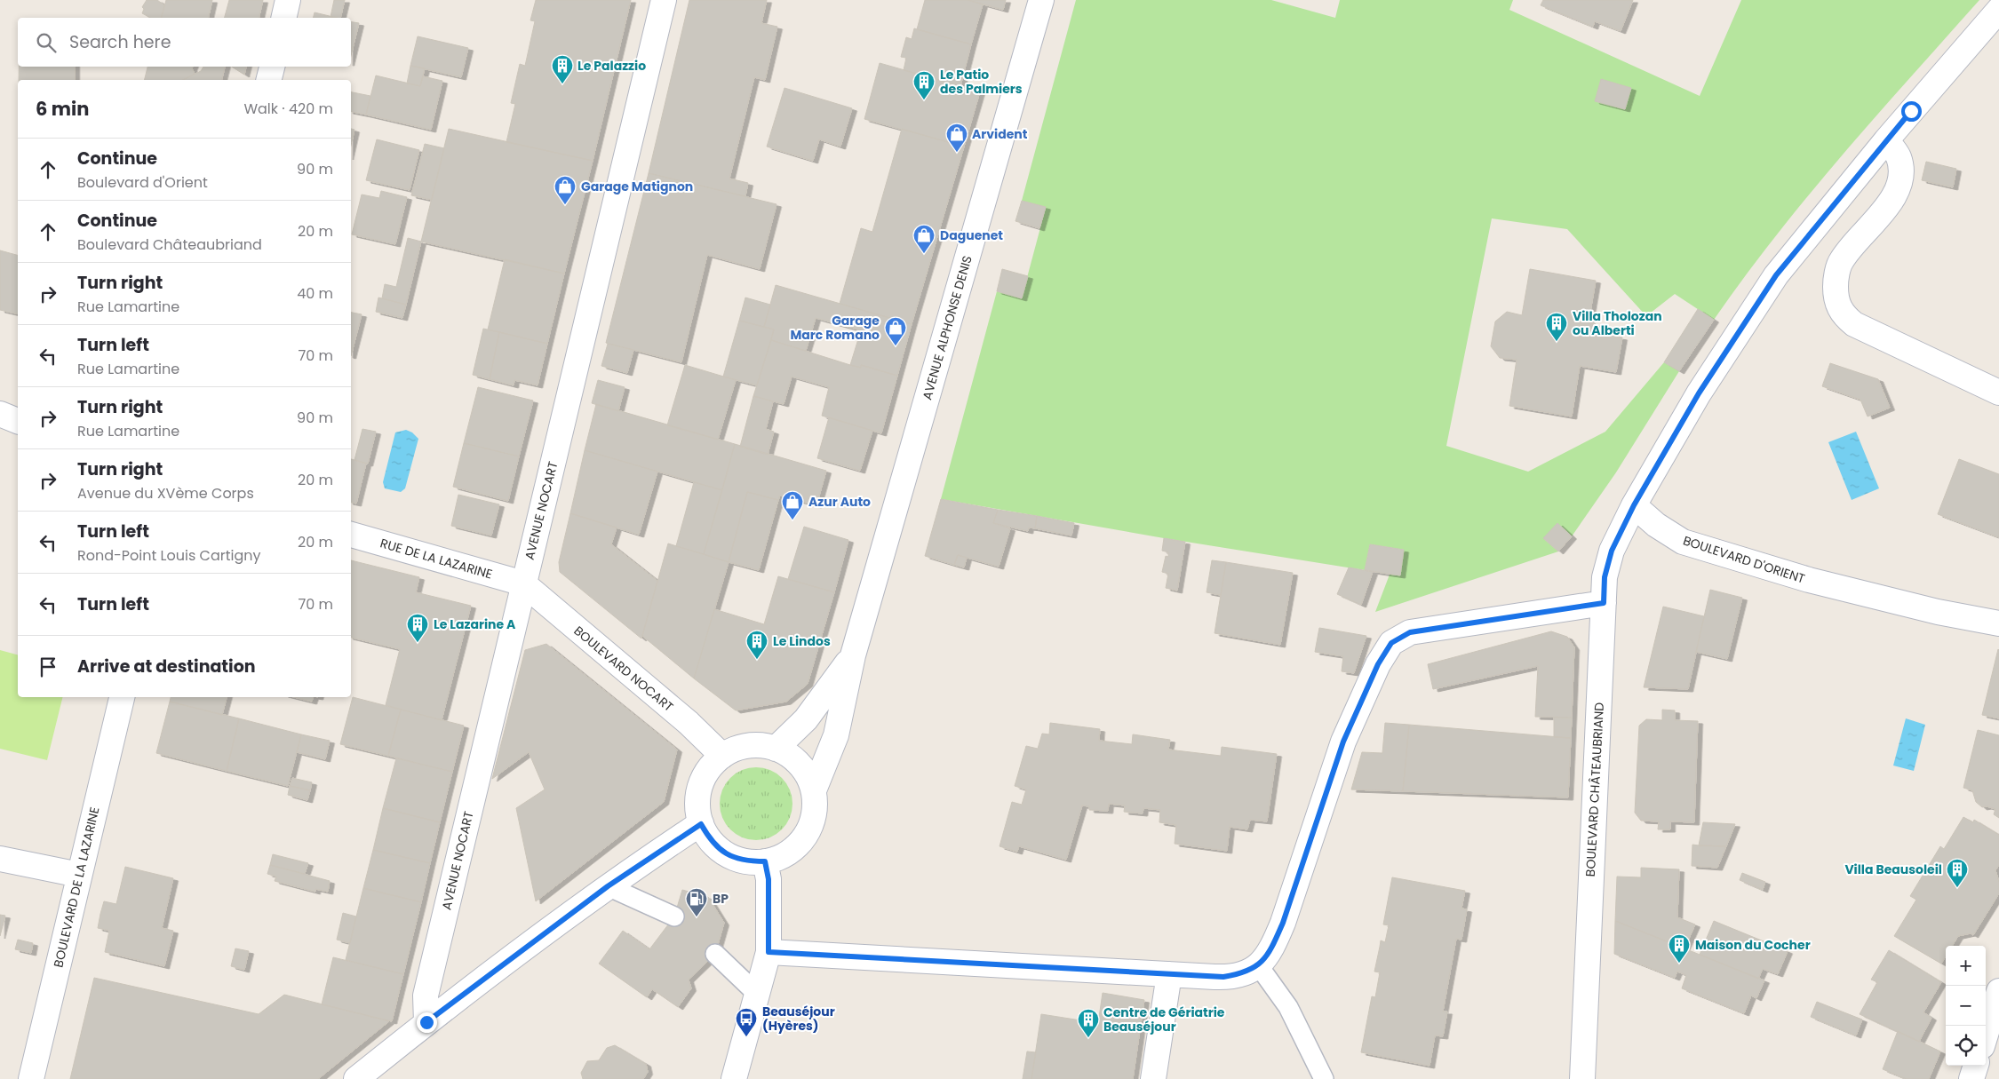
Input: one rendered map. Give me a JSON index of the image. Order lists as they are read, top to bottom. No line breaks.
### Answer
{"streets":{"street":["AVENUE ALPHONSE DENIS","AVENUE NOCART","RUE DE LA LAZARINE","BOULEVARD D'ORIENT","BOULEVARD NOCART","BOULEVARD CHÂTEAUBRIAND","BOULEVARD DE LA LAZARINE"]},"crossings":[["AVENUE ALPHONSE DENIS","BOULEVARD NOCART"],["AVENUE NOCART","RUE DE LA LAZARINE"],["AVENUE NOCART","BOULEVARD NOCART"],["RUE DE LA LAZARINE","BOULEVARD NOCART"],["BOULEVARD D'ORIENT","BOULEVARD CHÂTEAUBRIAND"]],"places":{"building":["Le Palazzio","Le Patio des Palmiers","Villa Tholozan ou Alberti","Le Lazarine A","Le Lindos","Villa Beausoleil","Maison du Cocher","Centre de Gériatrie Beauséjour"],"shop":["Arvident","Garage Matignon","Daguenet","Garage Marc Romano","Azur Auto"],"fuel station":["BP"],"bus stop":["Beauséjour (Hyères)"]},"page":{"search":"Search here","heading":["6 min","Walk · 420 m"],"list":[["Continue","Boulevard d'Orient","90 m"],["Continue","Boulevard Châteaubriand","20 m"],["Turn right","Rue Lamartine","40 m"],["Turn left","Rue Lamartine","70 m"],["Turn right","Rue Lamartine","90 m"],["Turn right","Avenue du XVème Corps","20 m"],["Turn left","Rond-Point Louis Cartigny","20 m"],["Turn left","70 m"],"Arrive at destination"],"map_buttons":["+","−"]}}
